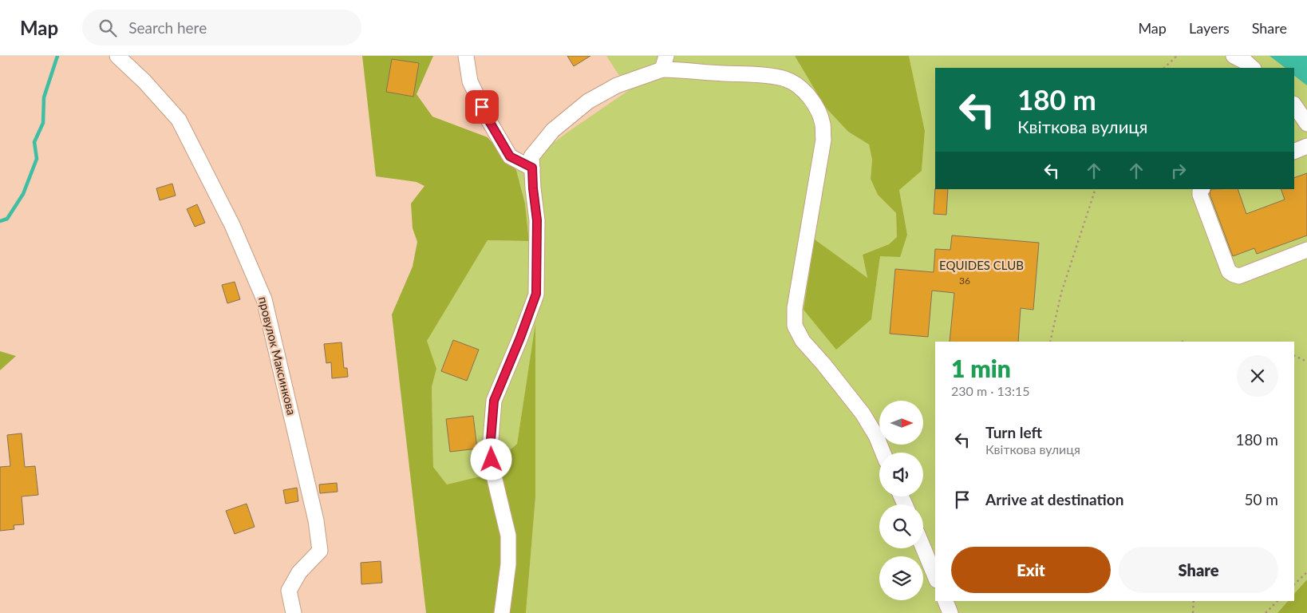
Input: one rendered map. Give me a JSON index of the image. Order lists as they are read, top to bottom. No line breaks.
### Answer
{"streets":{"street":["провулок Максинкова"]},"parks":["EQUIDES CLUB"],"house_numbers":["36"],"north":"right","page":{"header":"Map","search":"Search here","nav":["Map","Layers","Share"],"turn":["180 m","Квіткова вулиця"],"heading":["1 min","230 m · 13:15"],"list":[{"name":"Turn left","note":"Квіткова вулиця","value":"180 m"},{"name":"Arrive at destination","value":"50 m"}],"buttons":["Exit","Share"]}}
